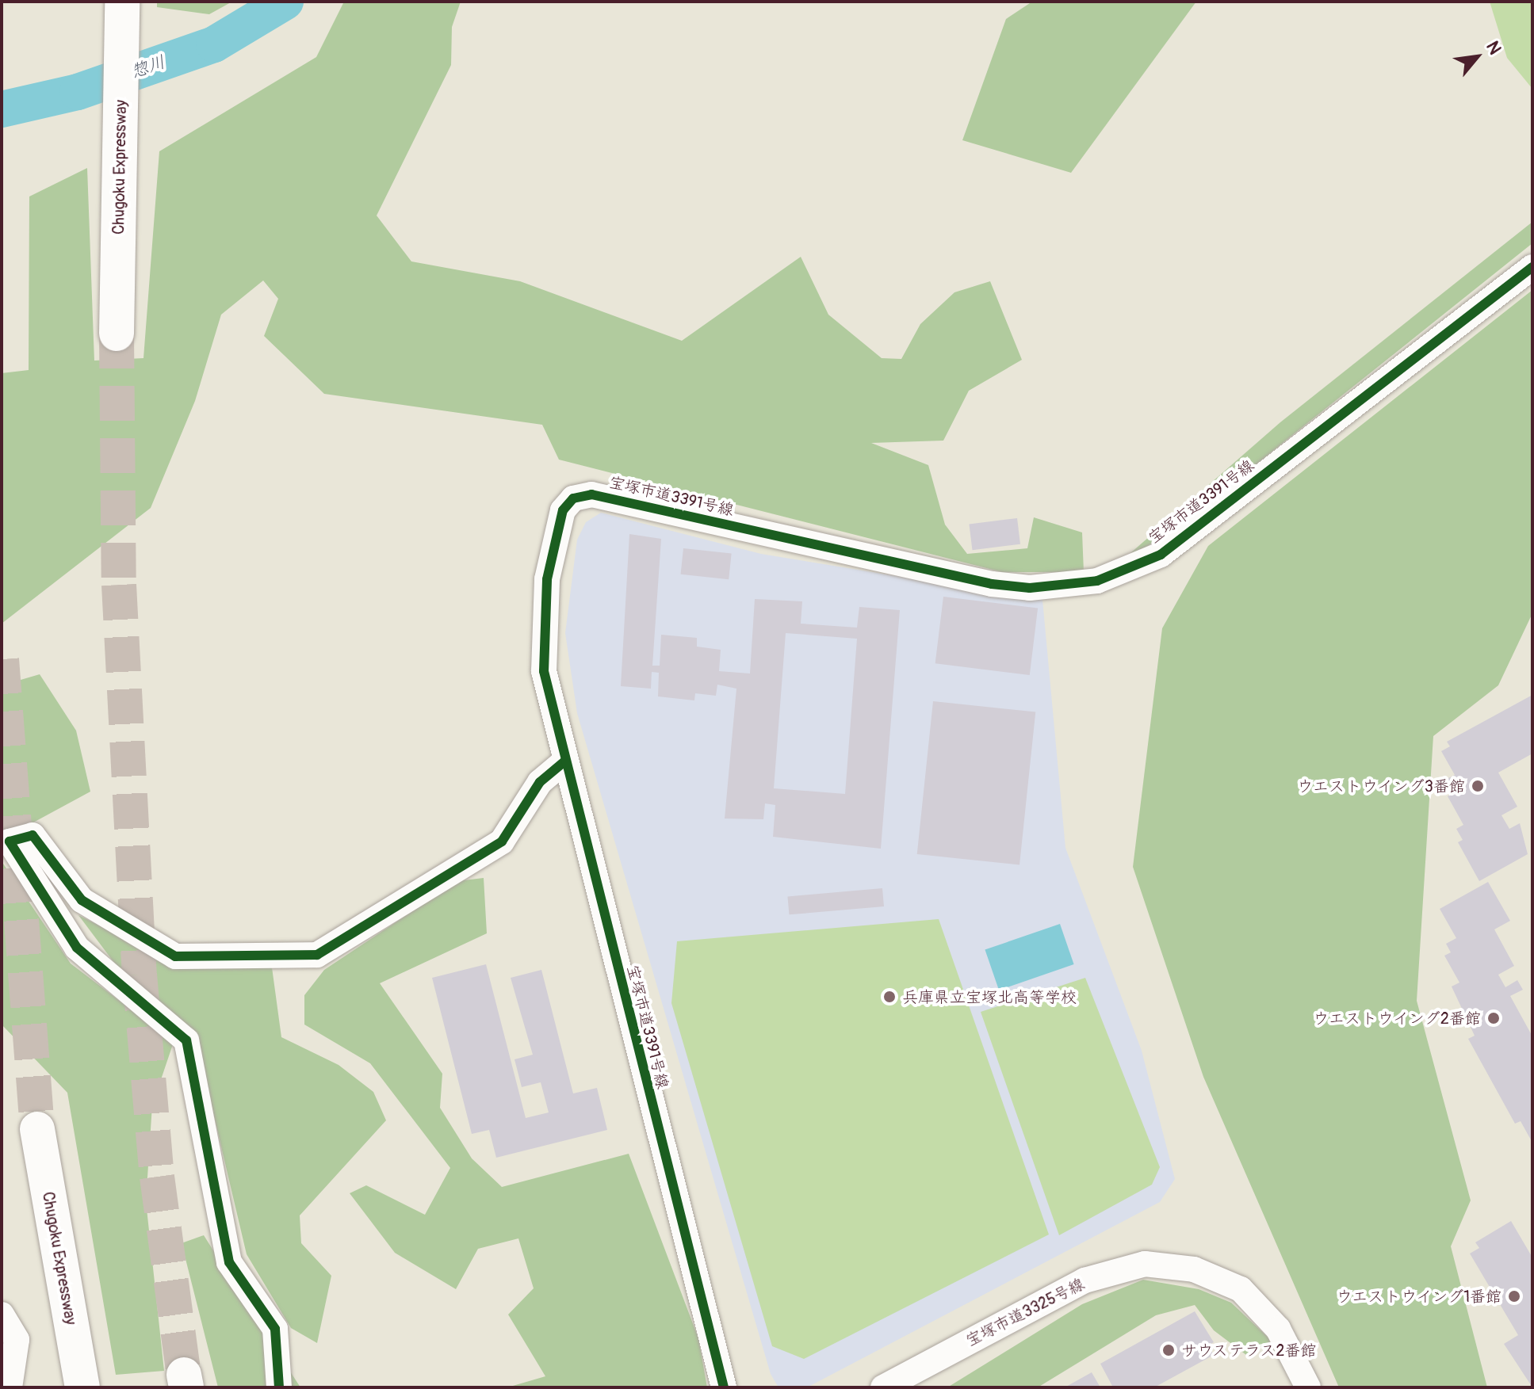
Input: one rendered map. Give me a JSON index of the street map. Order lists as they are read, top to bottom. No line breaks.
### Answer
{"streets":{"highway":["Chugoku Expressway"],"street":["宝塚市道3391号線","宝塚市道3325号線"]},"water":["惣川"],"places":["ウエストウイング3番館","兵庫県立宝塚北高等学校","ウエストウイング2番館","ウエストウイング1番館","サウステラス2番館"],"north":"top right"}
